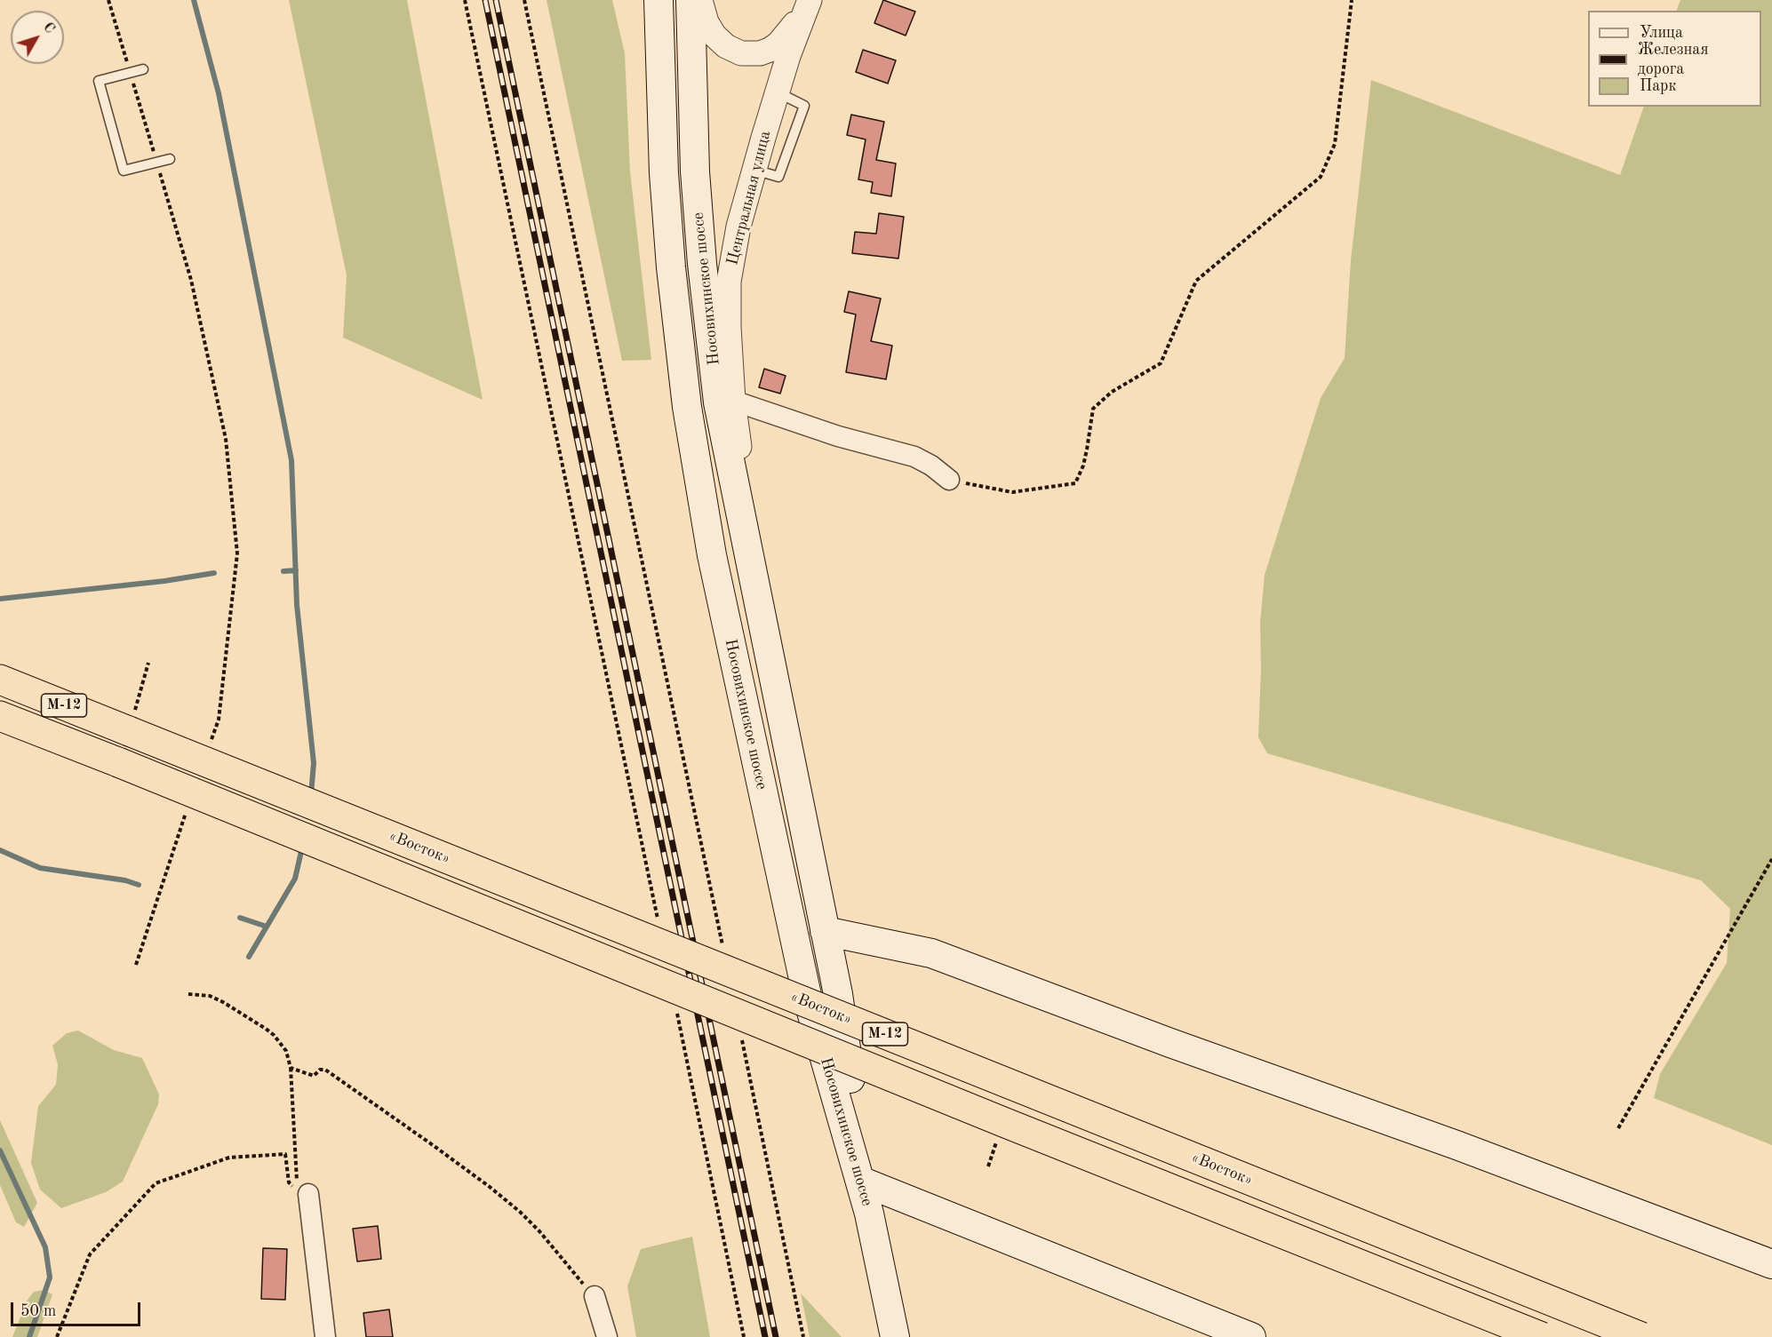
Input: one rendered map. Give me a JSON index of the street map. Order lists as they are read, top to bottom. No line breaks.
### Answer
{"streets":{"highway":["М-12","«Восток»"],"main road":["Носовихинское шоссе"],"street":["Центральная улица"]},"crossings":[["Центральная улица","Носовихинское шоссе"]],"legend":["Улица","Железная дорога","Парк"],"scale_bar":"50 m","north":"top right"}
